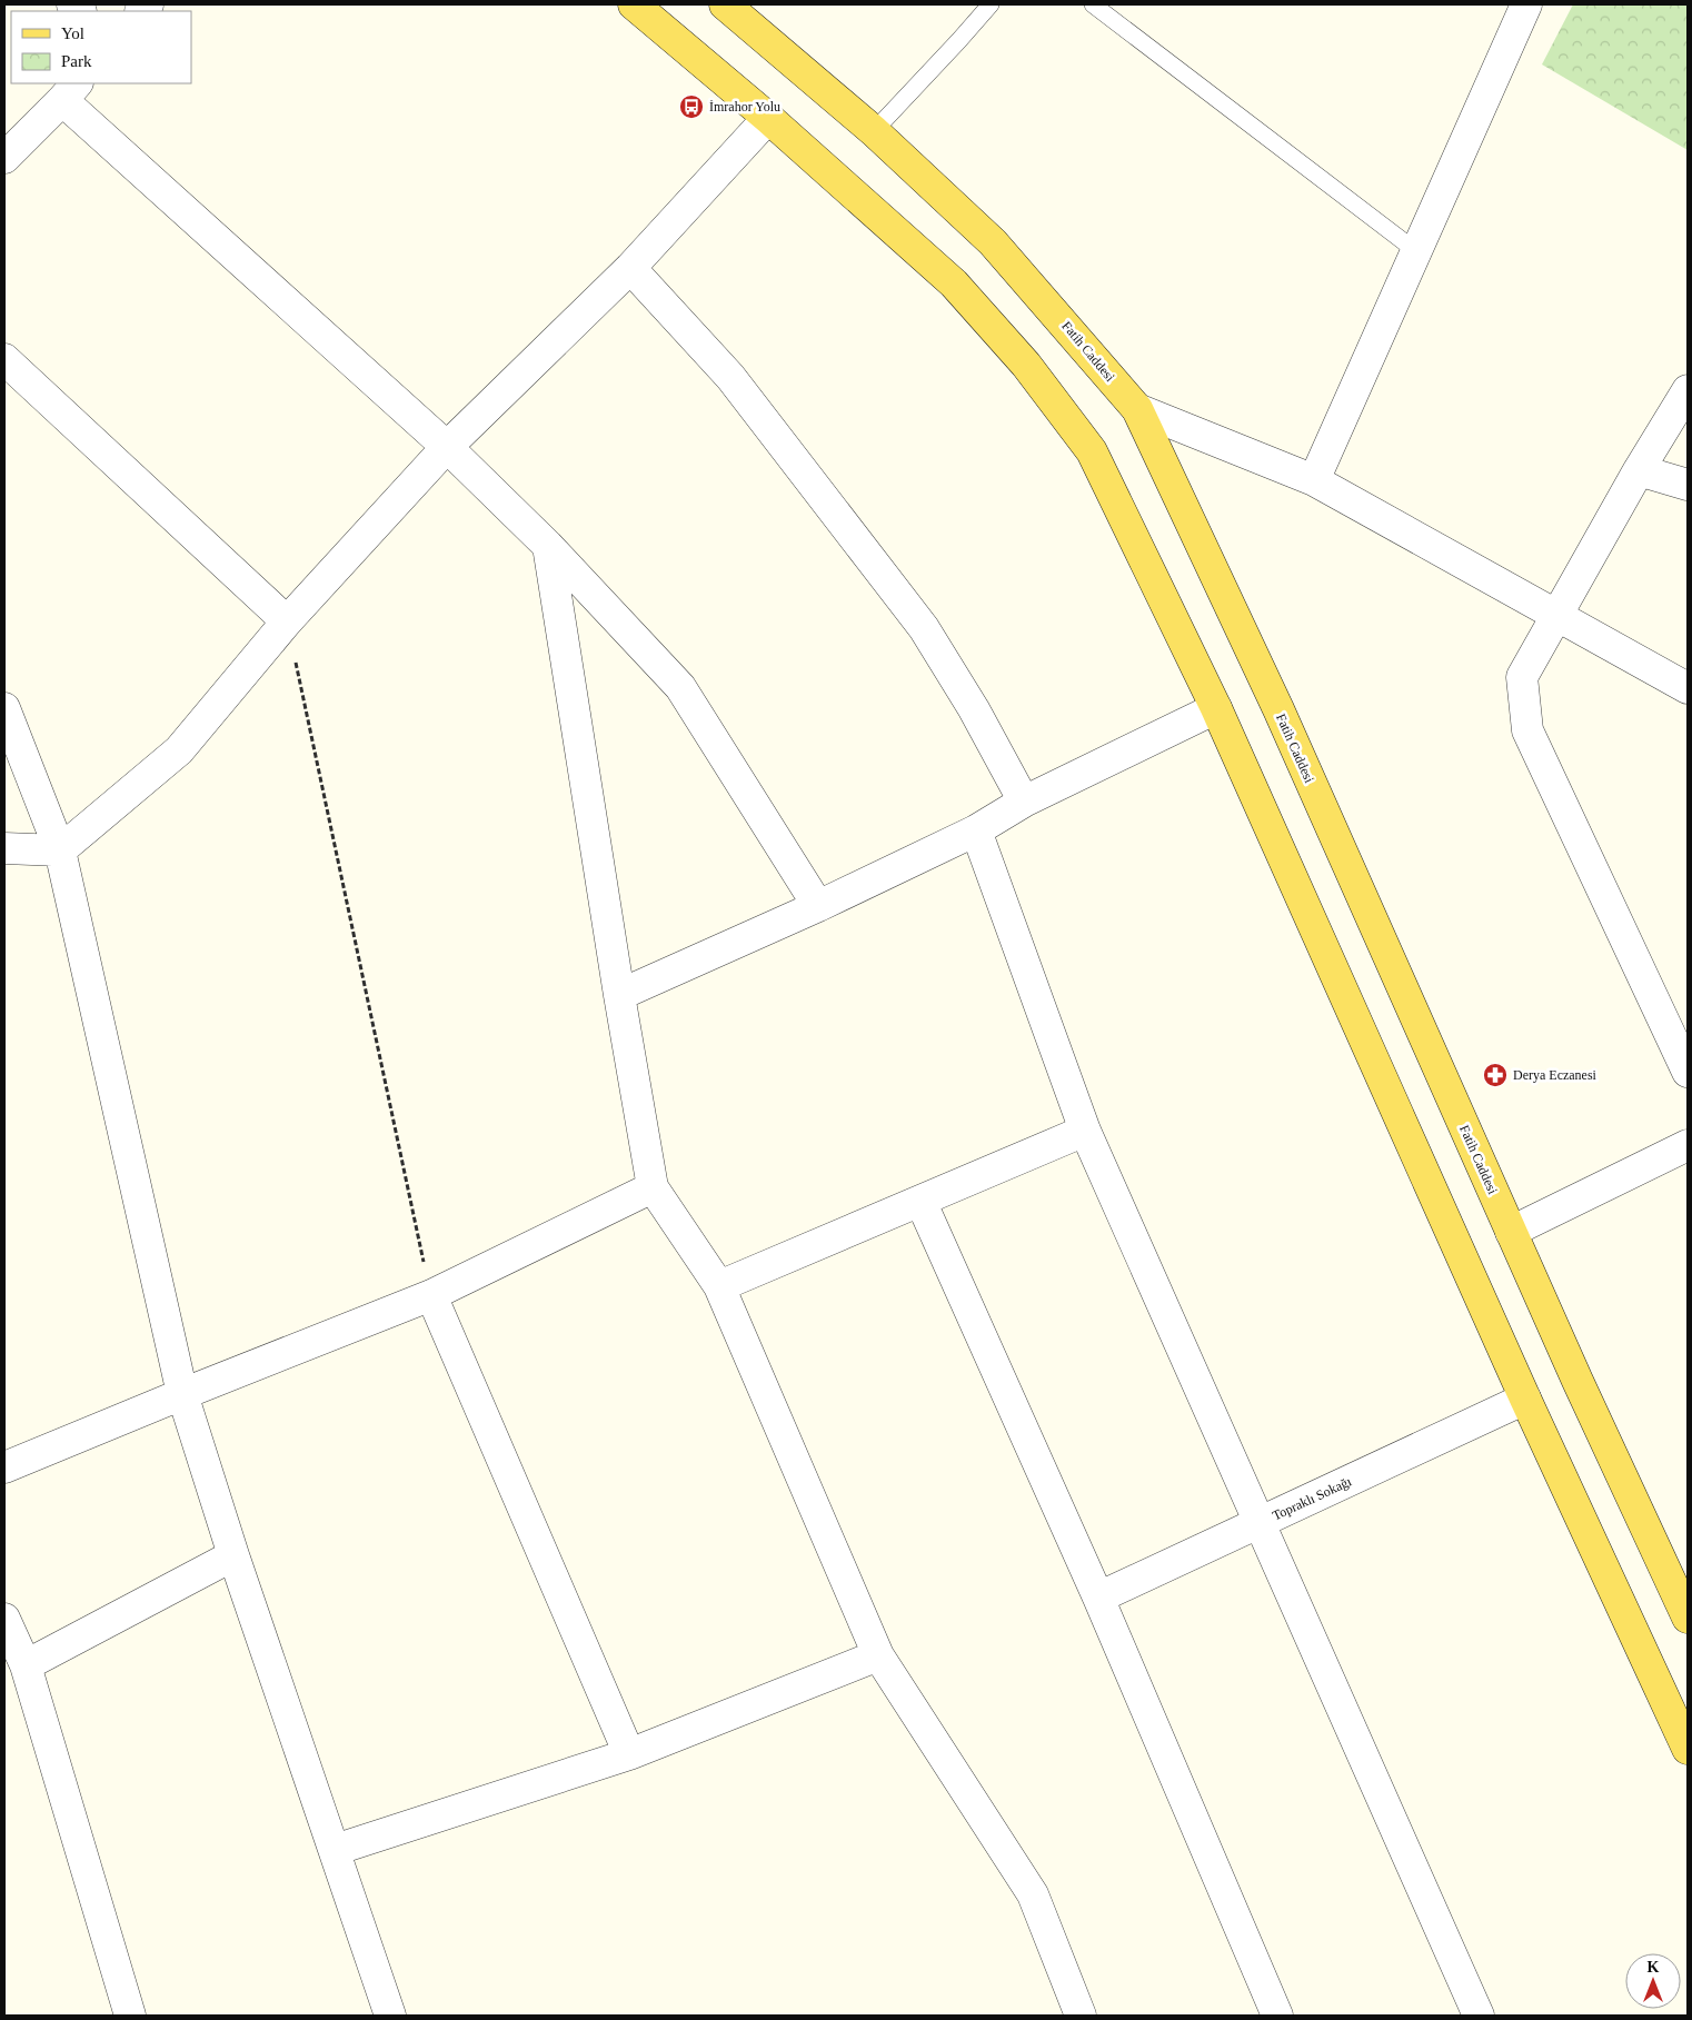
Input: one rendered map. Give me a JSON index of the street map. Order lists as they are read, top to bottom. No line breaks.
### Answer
{"streets":{"main road":["Fatih Caddesi"],"street":["Topraklı Sokağı"]},"places":{"bus stop":["İmrahor Yolu"],"pharmacy":["Derya Eczanesi"]},"legend":["Yol","Park"],"north":"top"}
